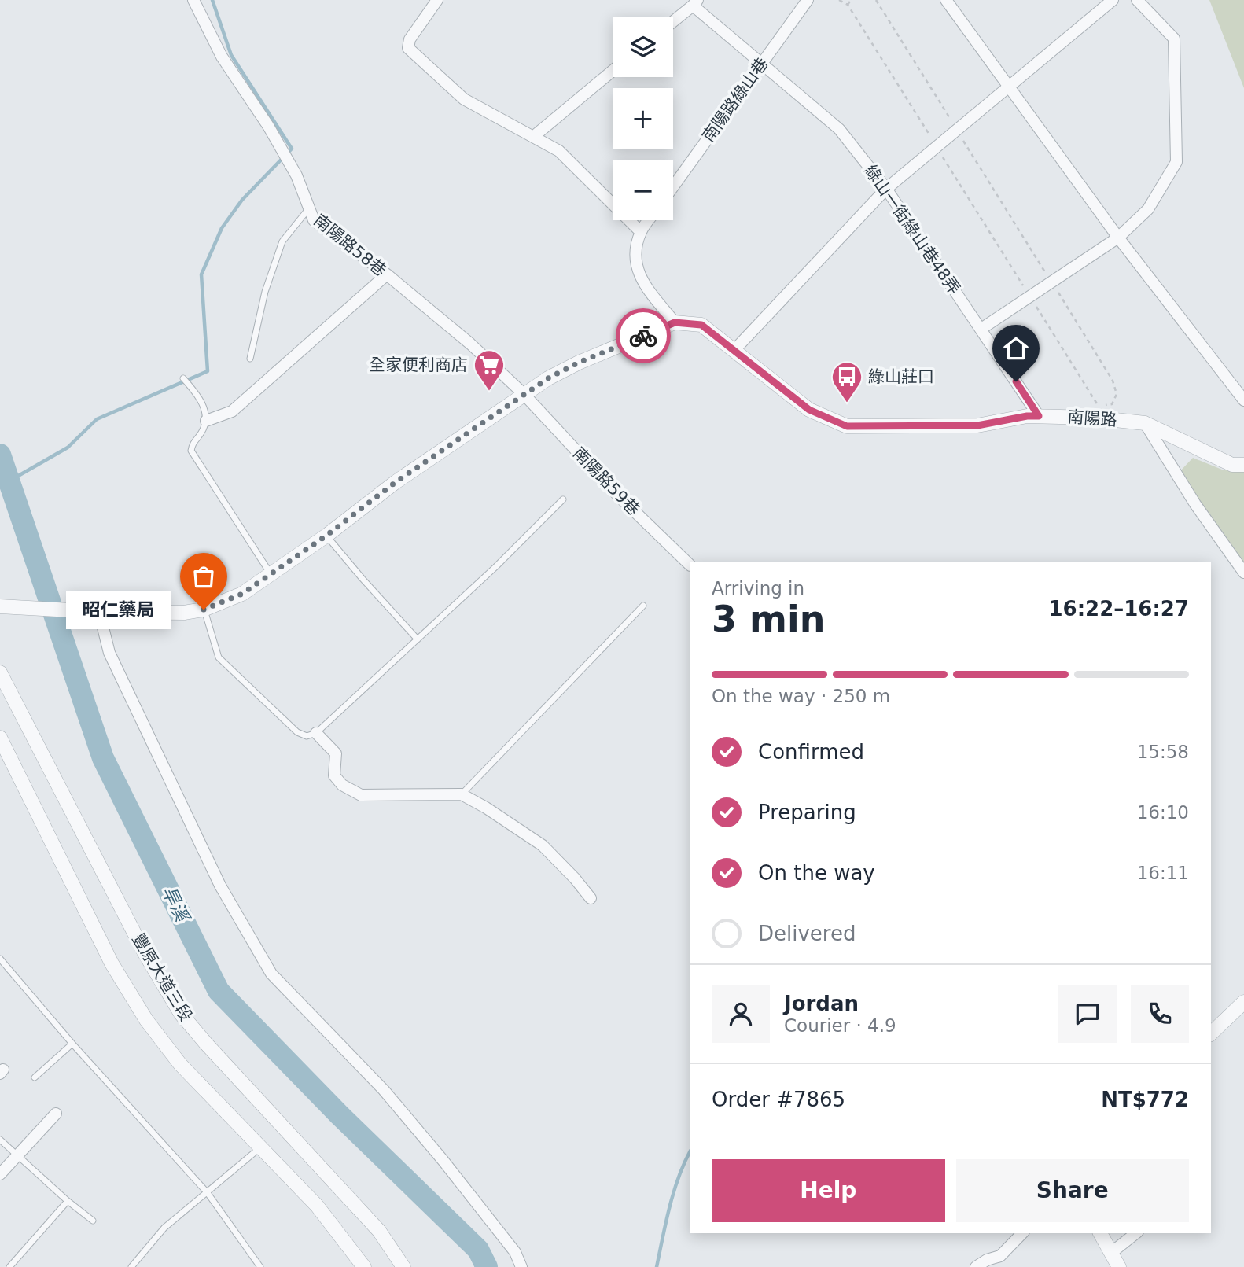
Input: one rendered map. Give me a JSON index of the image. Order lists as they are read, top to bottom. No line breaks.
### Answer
{"streets":{"street":["南陽路綠山巷","綠山一街綠山巷48弄","南陽路58巷","南陽路","南陽路59巷","豐原大道三段"]},"crossings":[["南陽路綠山巷","綠山一街綠山巷48弄"],["綠山一街綠山巷48弄","南陽路"],["南陽路58巷","南陽路"],["南陽路58巷","南陽路59巷"],["南陽路","南陽路59巷"]],"water":["旱溪"],"places":{"supermarket":["全家便利商店"],"bus stop":["綠山莊口"],"other":["昭仁藥局"]},"page":{"map_buttons":["+","−"],"heading":["3 min","Arriving in","16:22–16:27"],"panel":["Jordan","Courier · 4.9","Order #7865","NT$772"],"bubble":"昭仁藥局","bar":"On the way · 250 m","list":[["Confirmed","15:58"],["Preparing","16:10"],["On the way","16:11"],"Delivered"],"buttons":["Help","Share"]}}
